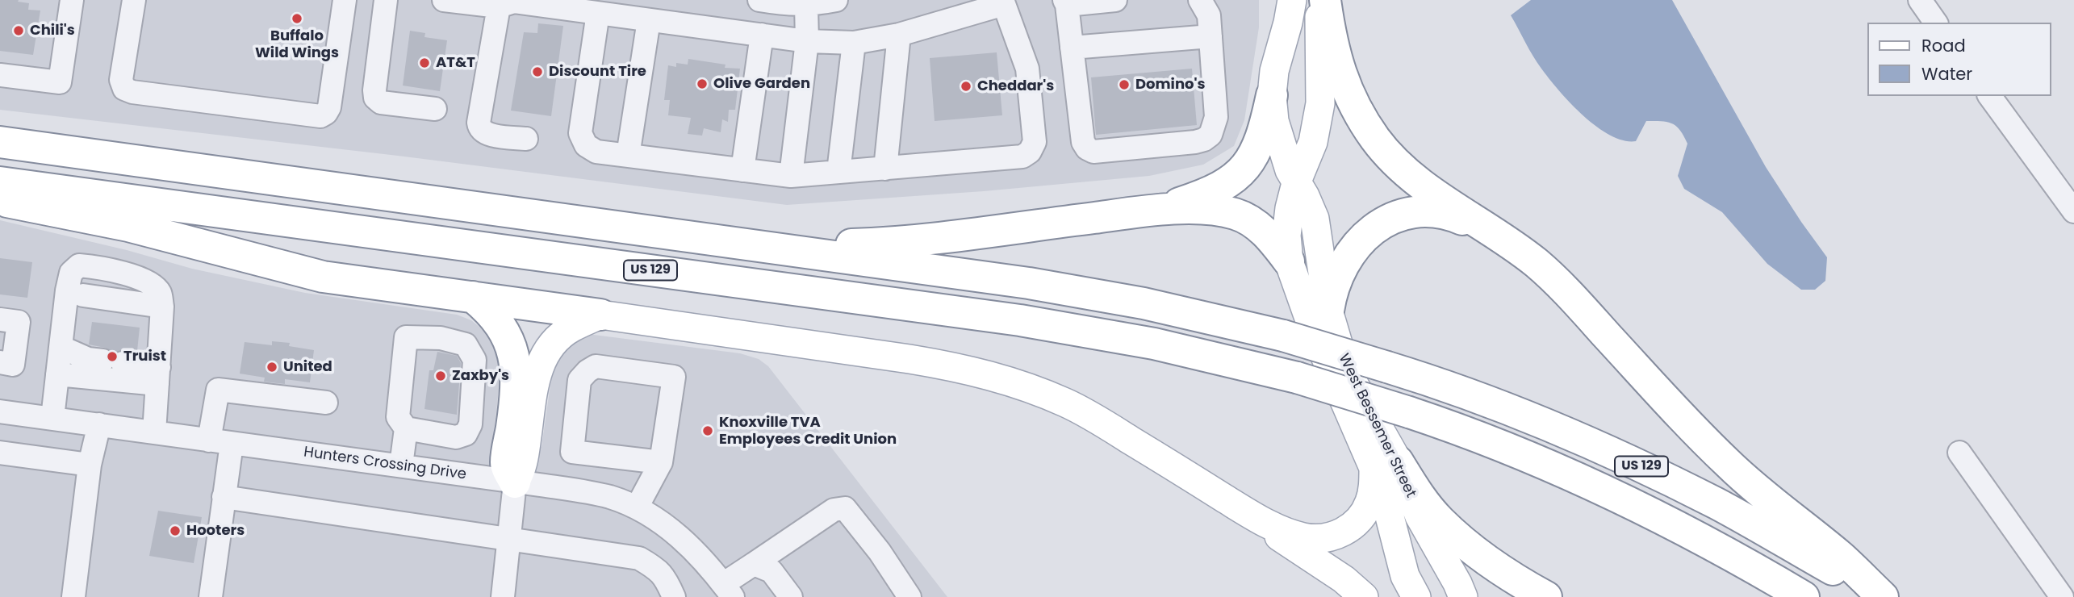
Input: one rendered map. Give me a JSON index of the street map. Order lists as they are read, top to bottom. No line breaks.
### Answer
{"streets":{"highway":["US 129"],"main road":["West Bessemer Street"],"street":["Hunters Crossing Drive"]},"places":["Buffalo Wild Wings","Chili's","AT&T","Discount Tire","Olive Garden","Domino's","Cheddar's","Truist","United","Zaxby's","Knoxville TVA Employees Credit Union","Hooters"],"legend":["Road","Water"]}
